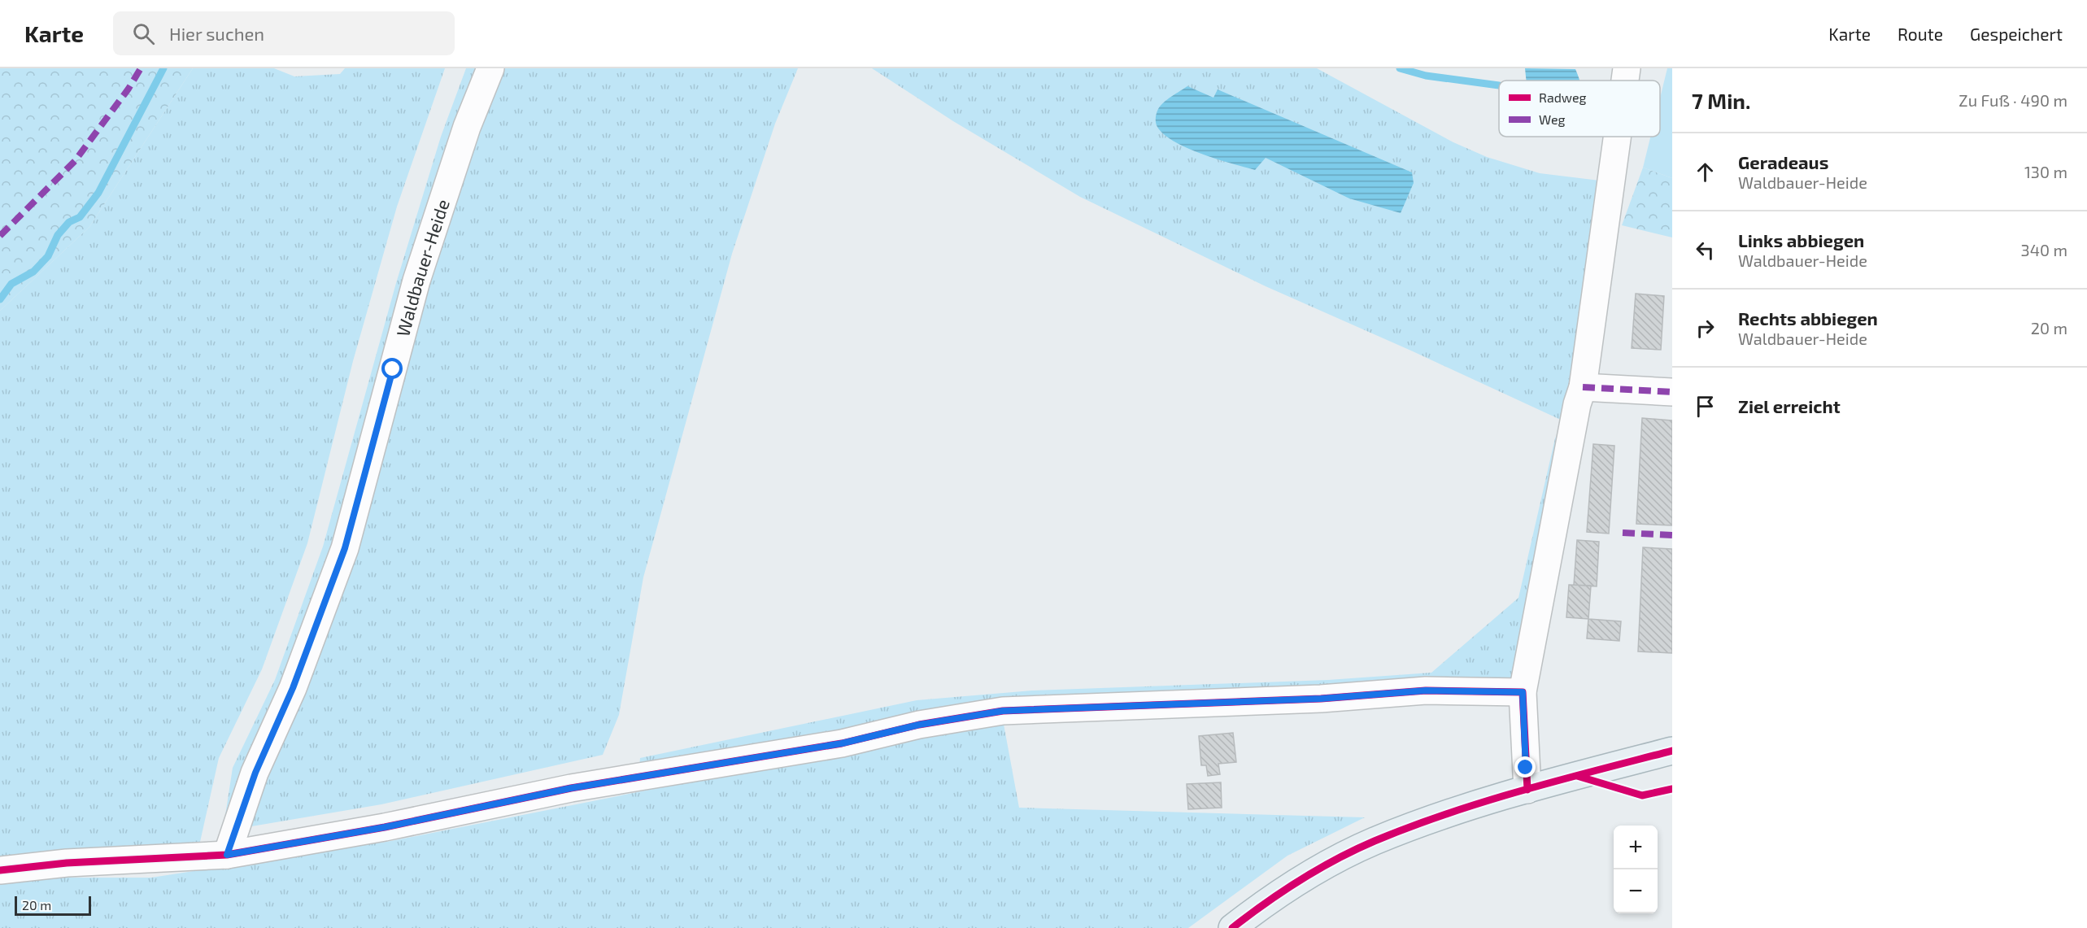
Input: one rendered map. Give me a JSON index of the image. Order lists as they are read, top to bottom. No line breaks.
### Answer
{"streets":{"street":["Waldbauer-Heide"]},"legend":["Radweg","Weg"],"scale_bar":"20 m","page":{"header":"Karte","search":"Hier suchen","nav":["Karte","Route","Gespeichert"],"heading":["7 Min.","Zu Fuß · 490 m"],"list":[["Geradeaus","Waldbauer-Heide","130 m"],["Links abbiegen","Waldbauer-Heide","340 m"],["Rechts abbiegen","Waldbauer-Heide","20 m"],"Ziel erreicht"],"map_buttons":["+","−"],"scale":"20 m"}}
